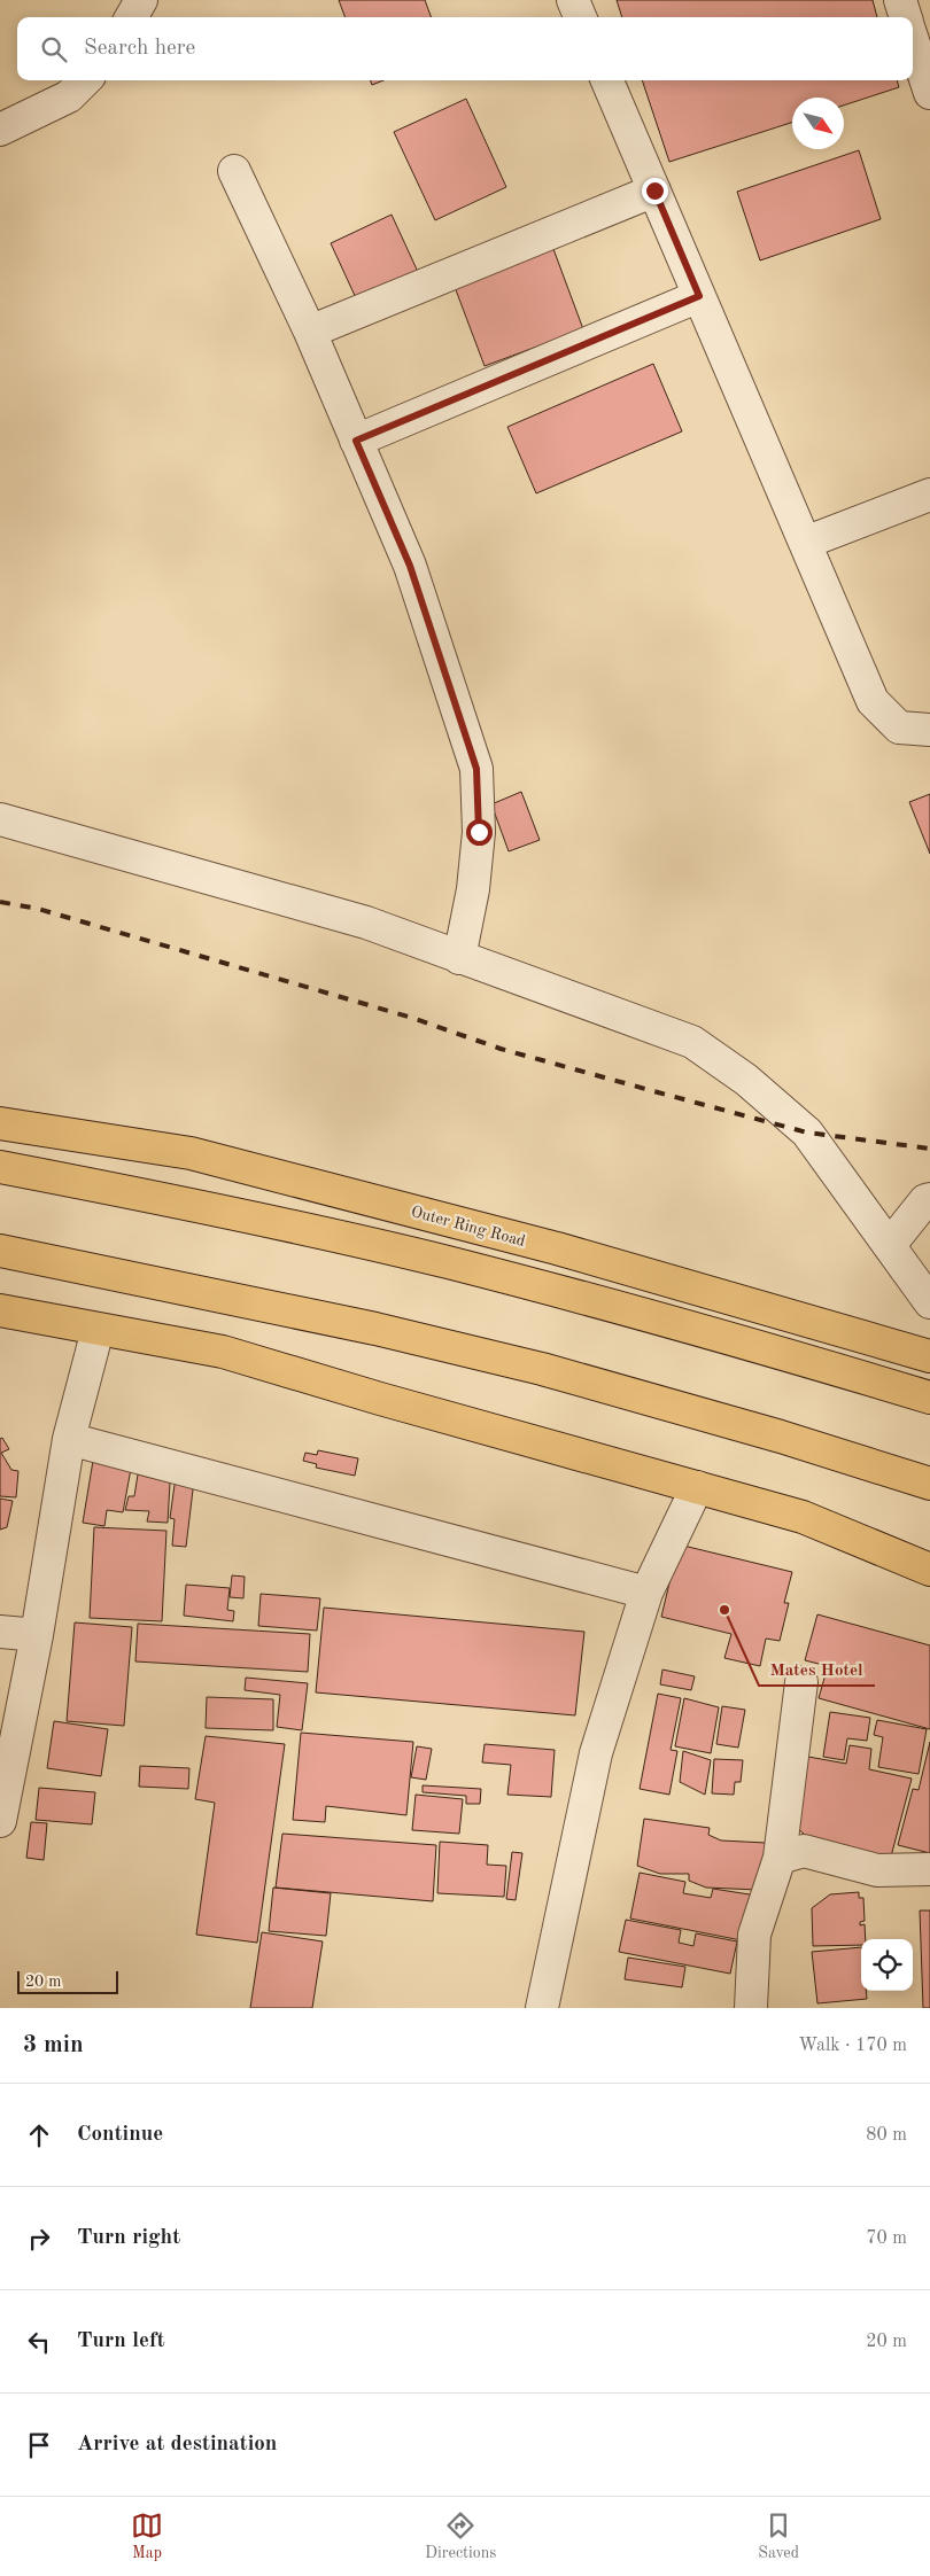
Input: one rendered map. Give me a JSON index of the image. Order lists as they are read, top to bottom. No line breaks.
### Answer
{"streets":{"main road":["Outer Ring Road"]},"places":["Mates Hotel"],"scale_bar":"20 m","north":"bottom right","page":{"search":"Search here","scale":"20 m","heading":["3 min","Walk · 170 m"],"list":[["Continue","80 m"],["Turn right","70 m"],["Turn left","20 m"],"Arrive at destination"],"nav":["Map","Directions","Saved"]}}
